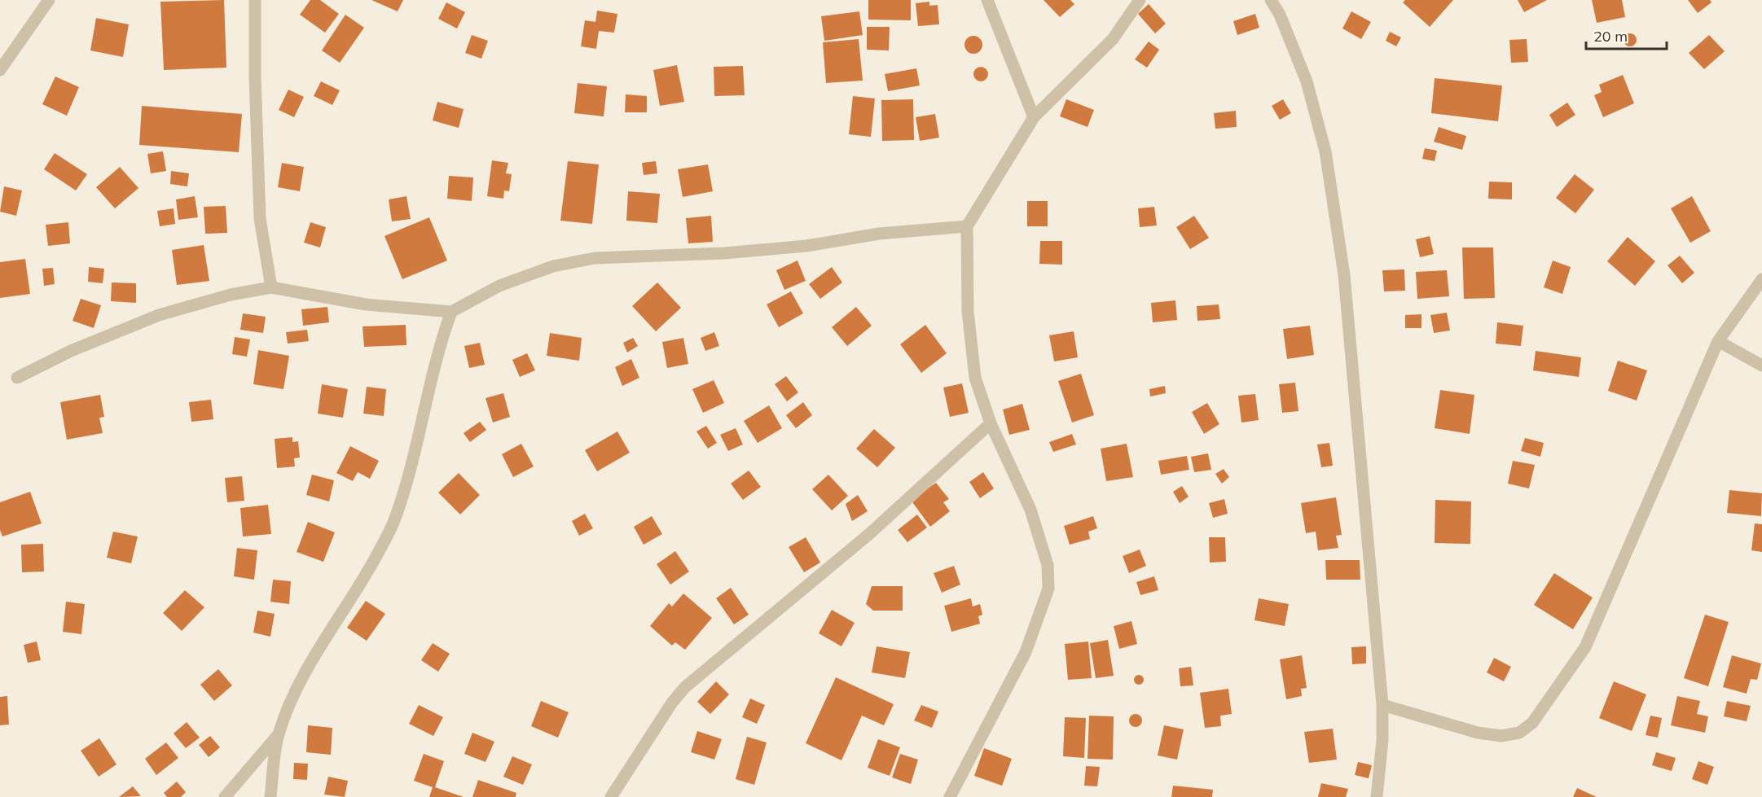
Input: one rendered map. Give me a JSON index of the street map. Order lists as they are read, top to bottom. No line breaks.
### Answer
{"scale_bar":"20 m"}
